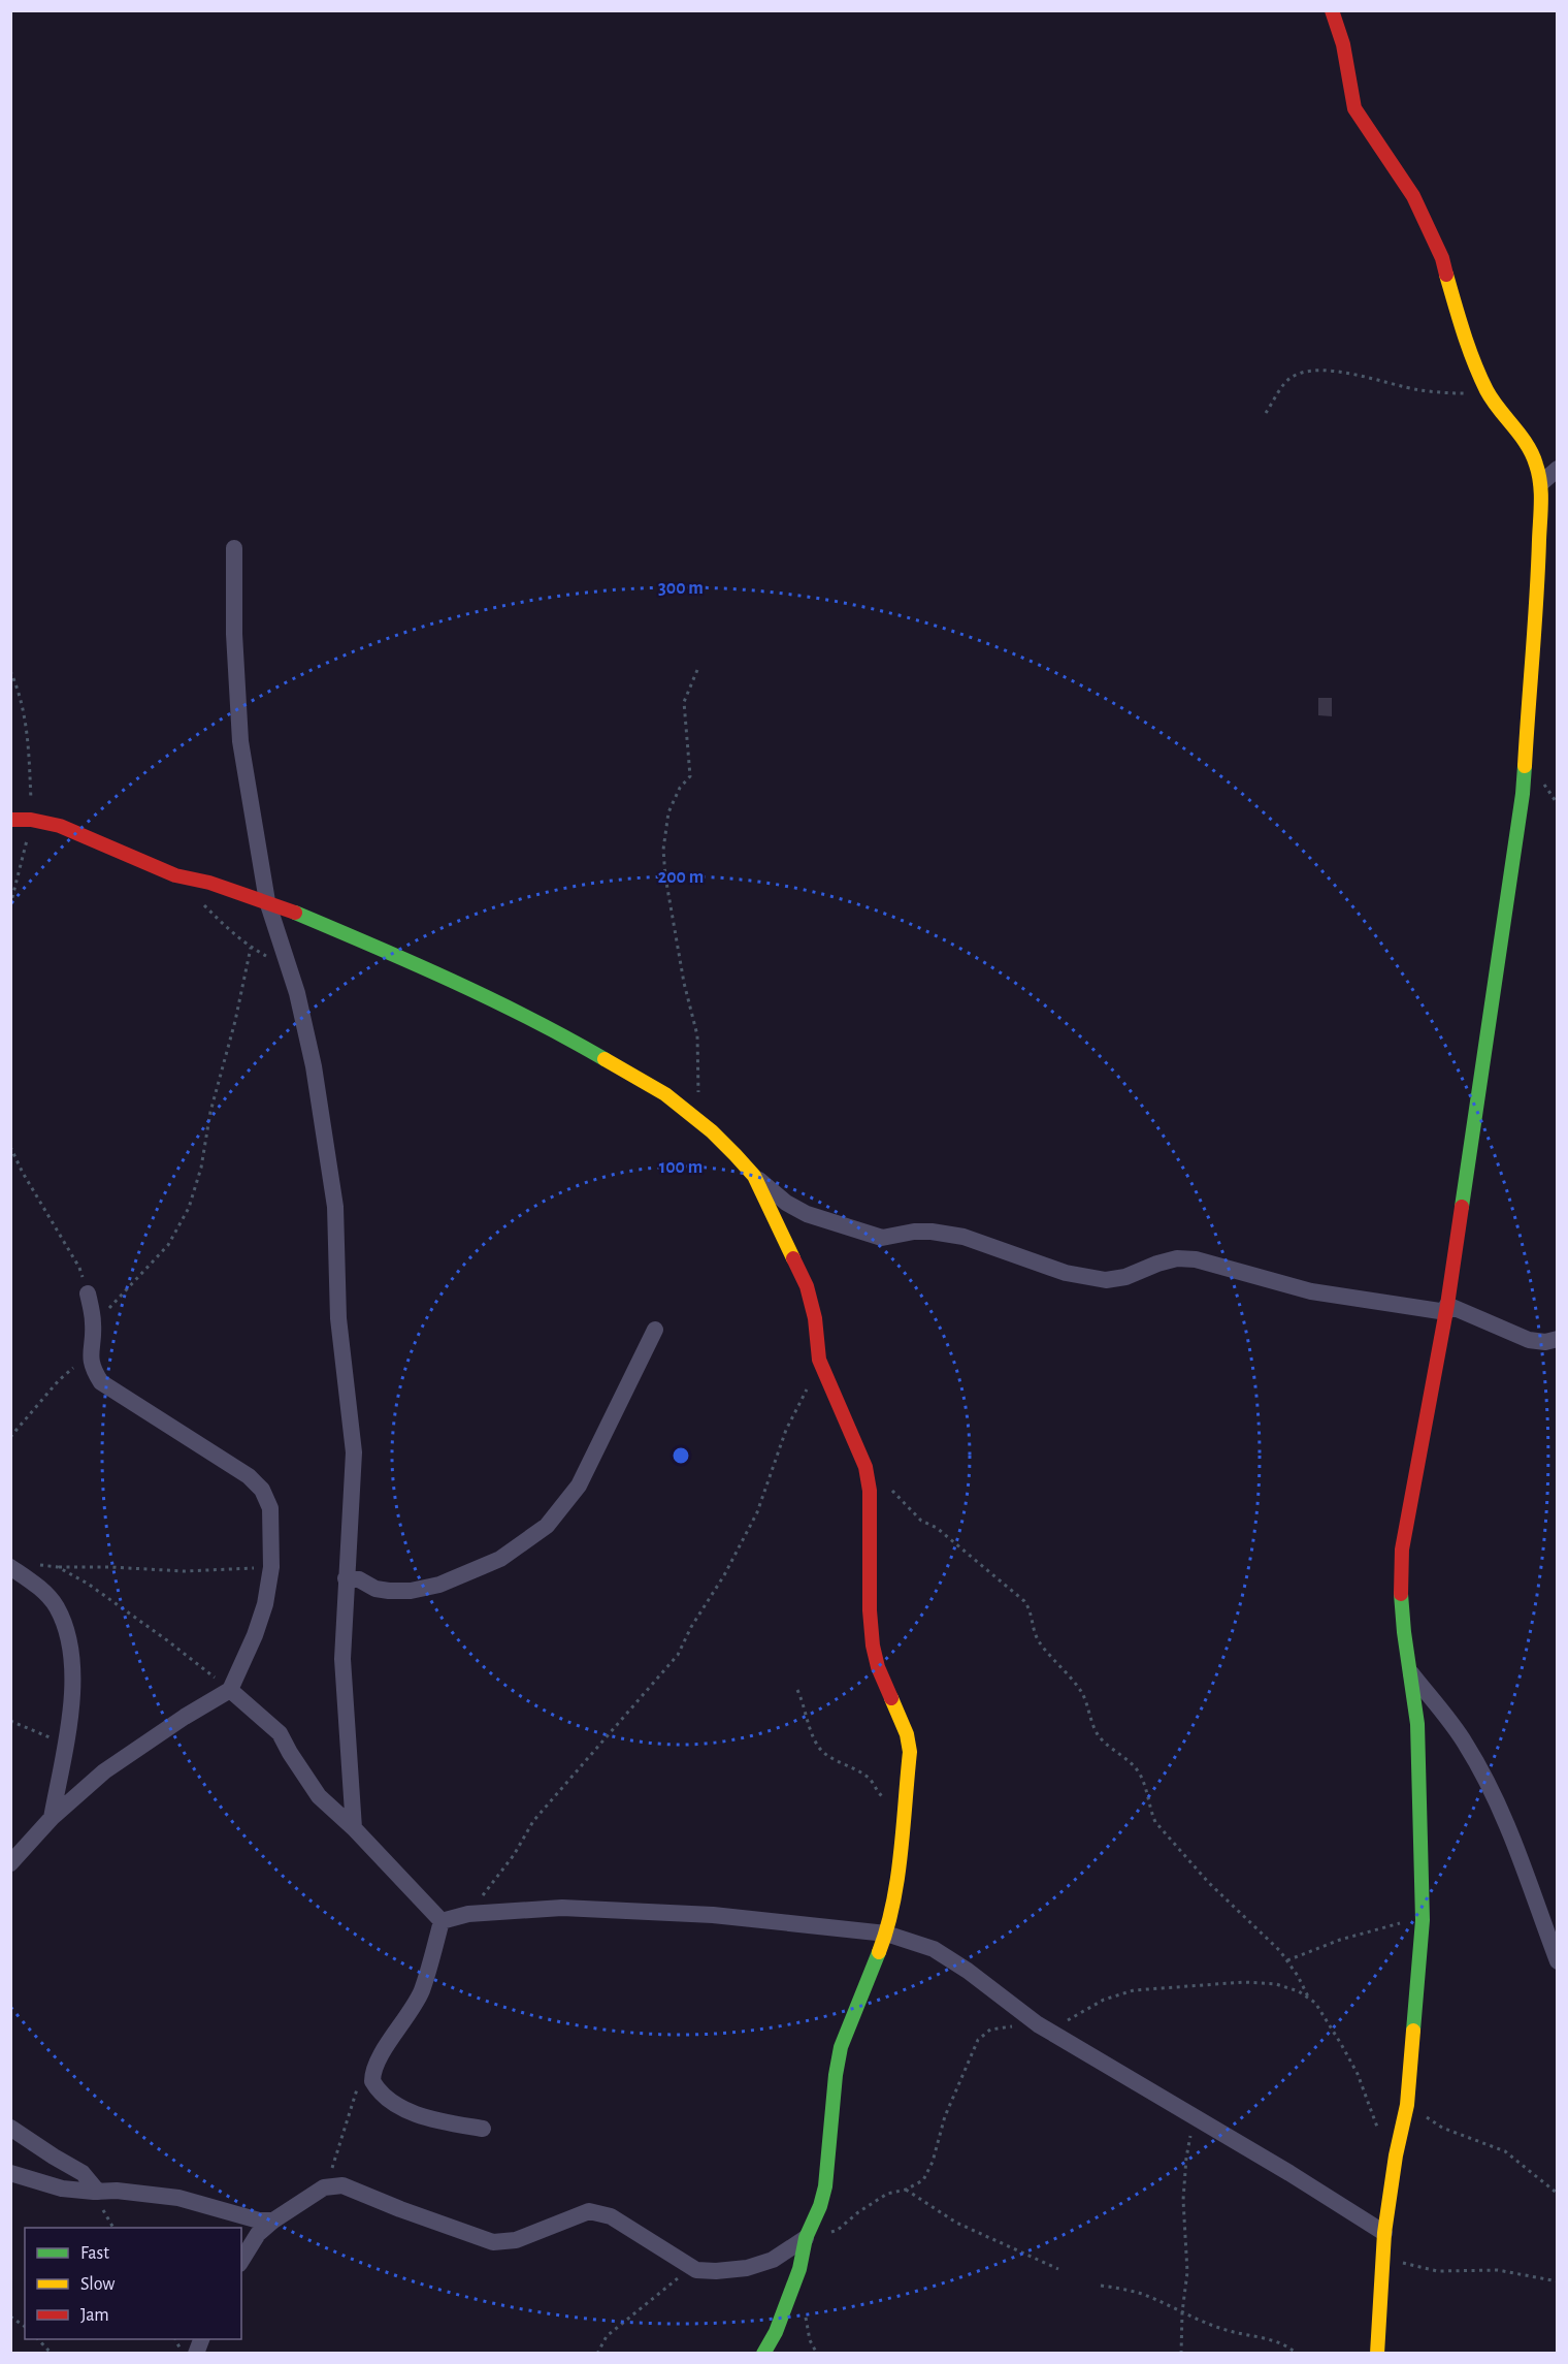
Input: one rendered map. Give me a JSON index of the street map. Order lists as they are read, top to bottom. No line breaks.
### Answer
{"legend":["Fast","Slow","Jam"],"rings":["300 m","200 m","100 m"]}
